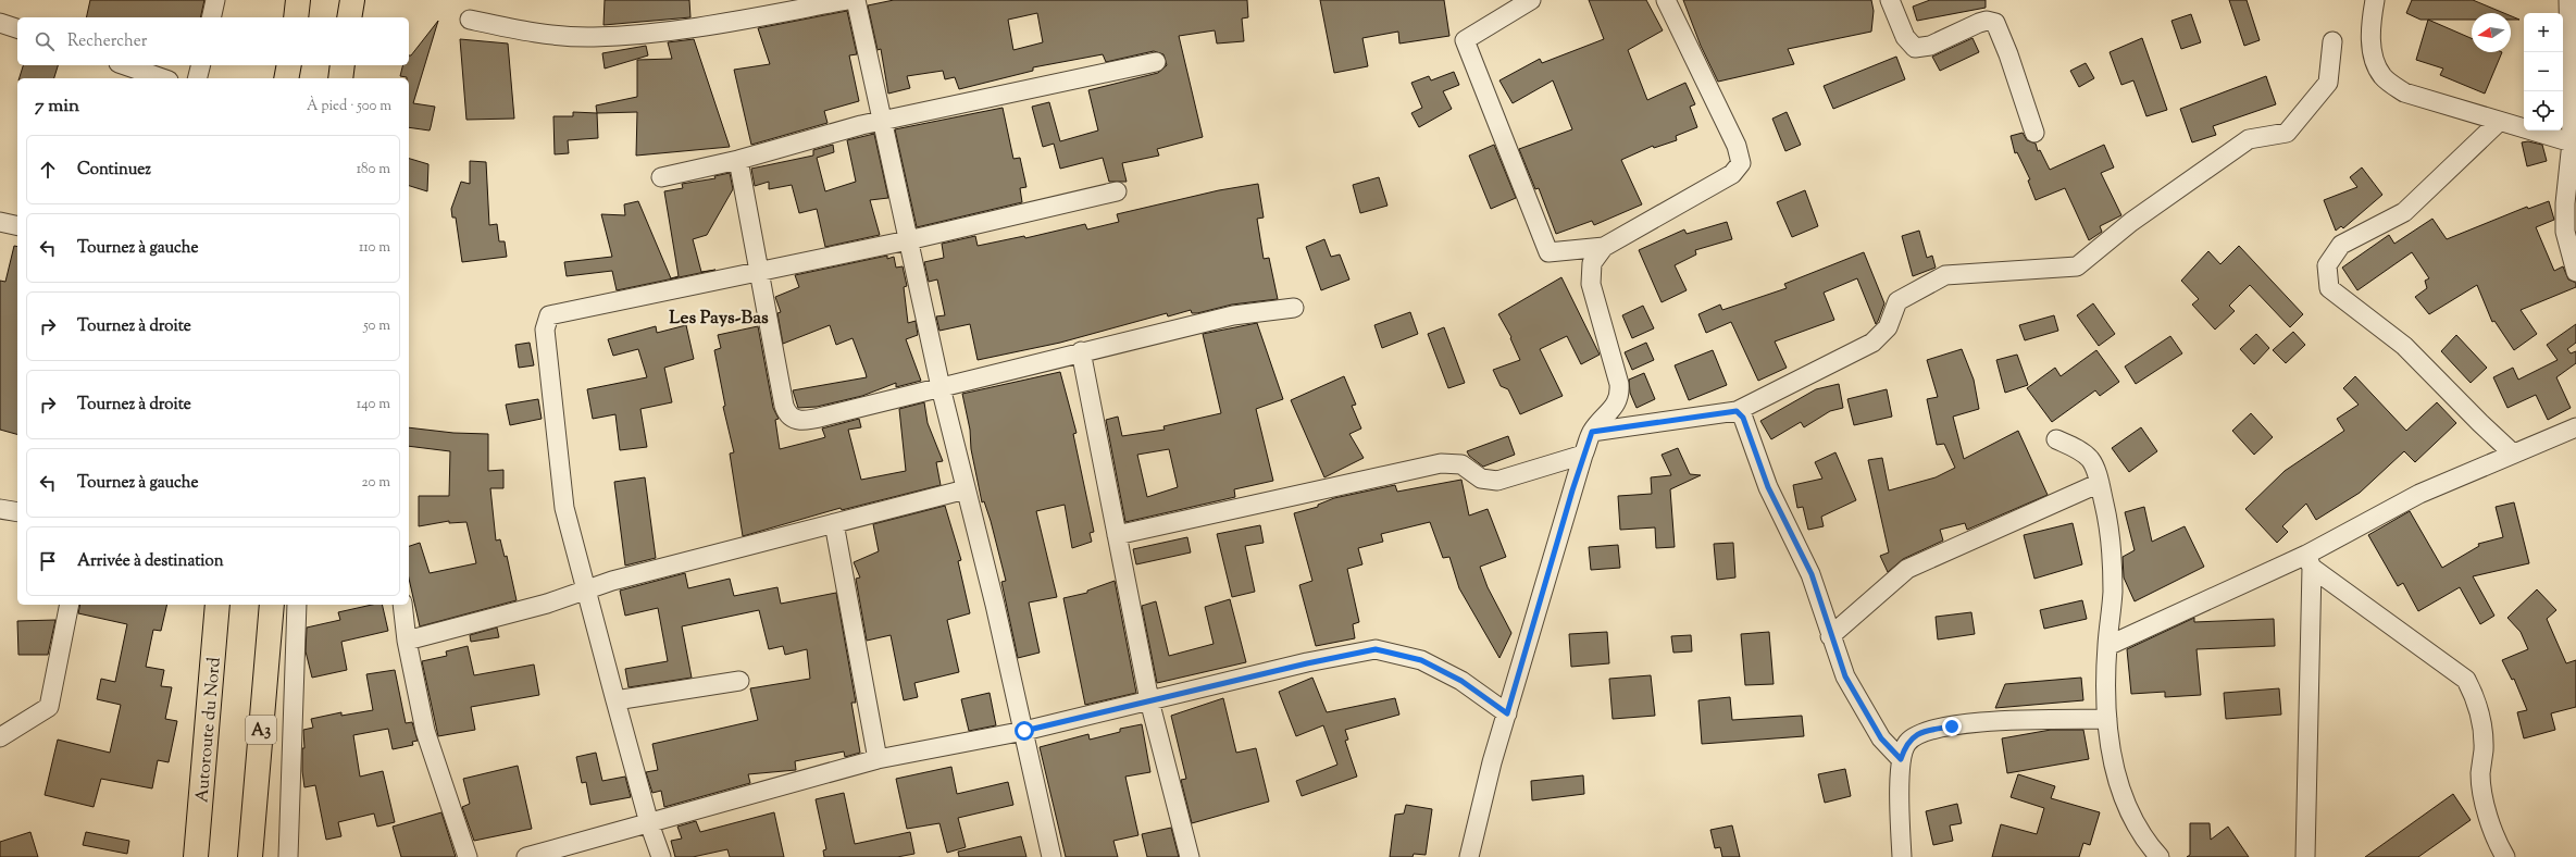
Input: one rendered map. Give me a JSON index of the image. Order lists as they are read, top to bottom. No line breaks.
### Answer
{"streets":{"highway":["Autoroute du Nord","A3"]},"districts":["Les Pays-Bas"],"north":"left","page":{"map_buttons":["+","−"],"search":"Rechercher","heading":["7 min","À pied · 500 m"],"list":[["Continuez","180 m"],["Tournez à gauche","110 m"],["Tournez à droite","50 m"],["Tournez à droite","140 m"],["Tournez à gauche","20 m"],"Arrivée à destination"]}}
